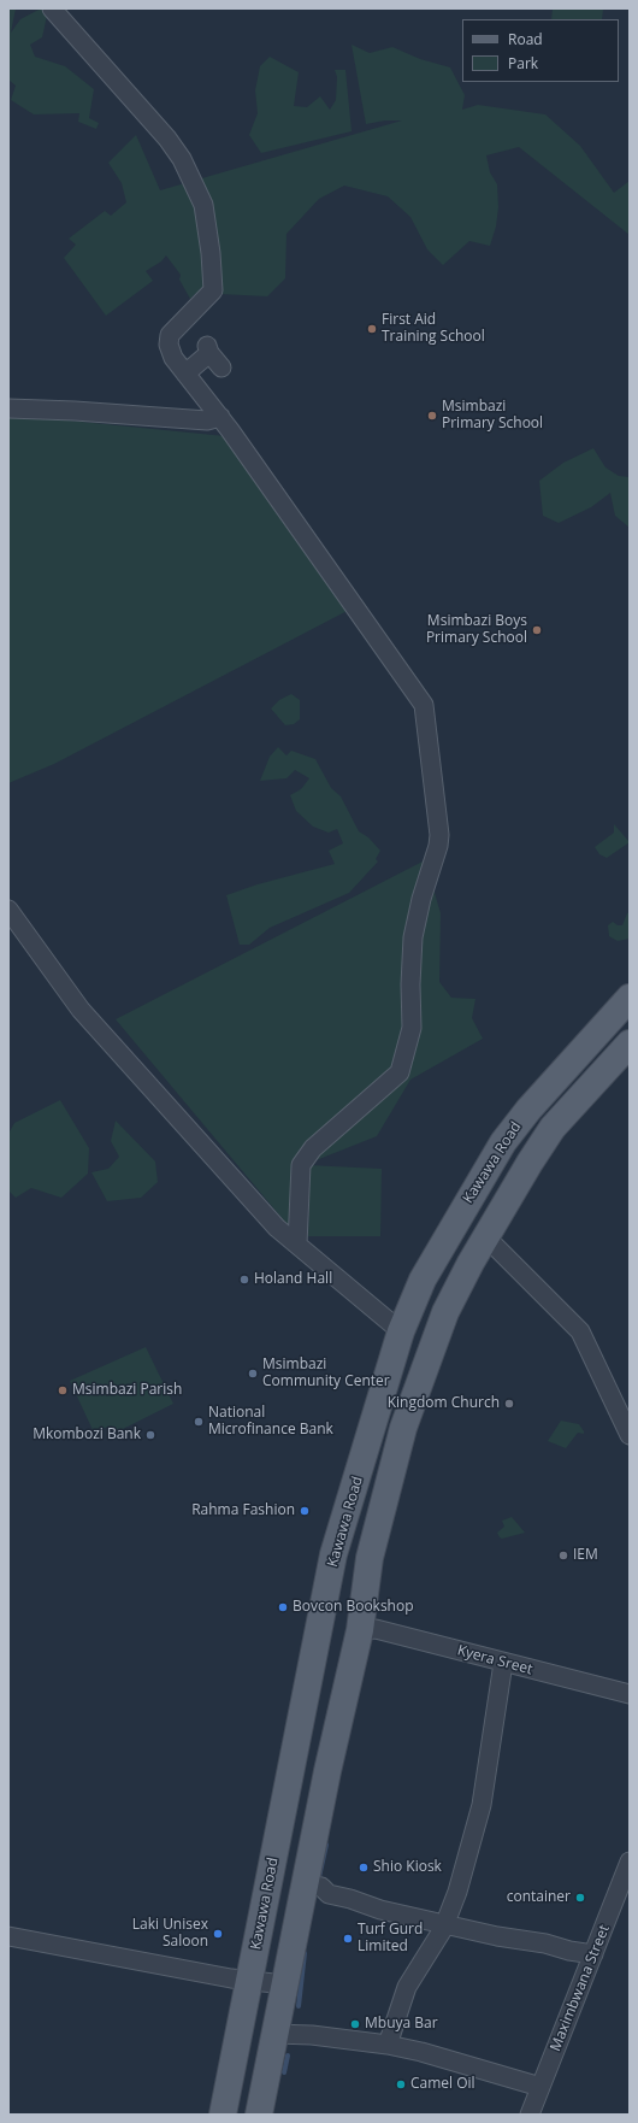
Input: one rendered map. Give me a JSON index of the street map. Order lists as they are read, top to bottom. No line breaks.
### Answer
{"streets":{"main road":["Kawawa Road"],"street":["Kyera Sreet","Maximbwana Street"]},"places":["First Aid Training School","Msimbazi Primary School","Msimbazi Boys Primary School","Holand Hall","Msimbazi Community Center","Msimbazi Parish","Kingdom Church","National Microfinance Bank","Mkombozi Bank","Rahma Fashion","IEM","Bovcon Bookshop","Shio Kiosk","container","Laki Unisex Saloon","Turf Gurd Limited","Mbuya Bar","Camel Oil"],"legend":["Road","Park"]}
